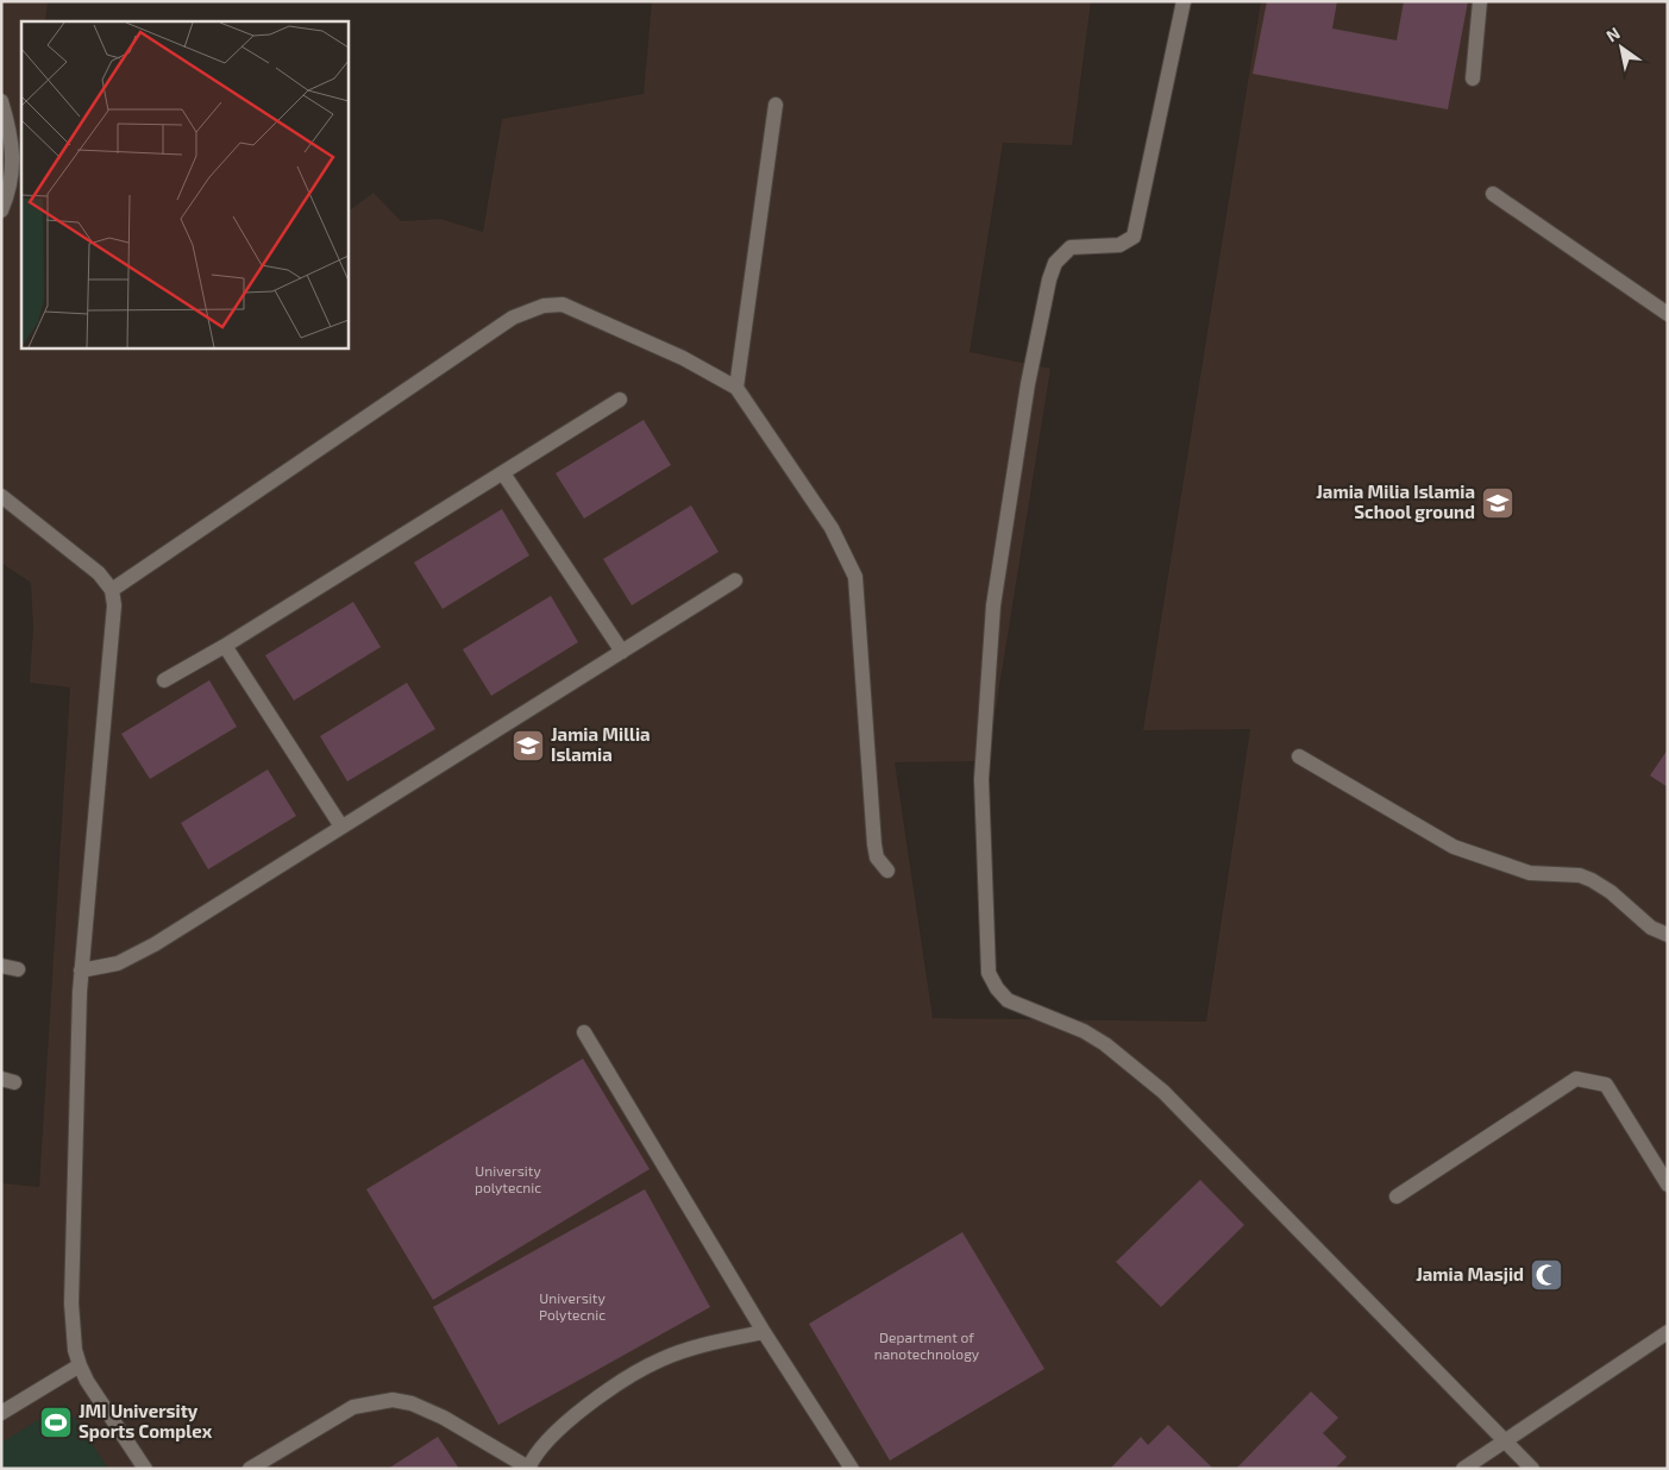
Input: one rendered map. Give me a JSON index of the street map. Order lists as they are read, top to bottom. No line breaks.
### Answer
{"places":{"school or university":["Jamia Milia Islamia School ground","Jamia Millia Islamia"],"mosque":["Jamia Masjid"],"sports":["JMI University Sports Complex"]},"house_numbers":["University polytecnic","University Polytecnic","Department of nanotechnology"],"north":"top left"}
